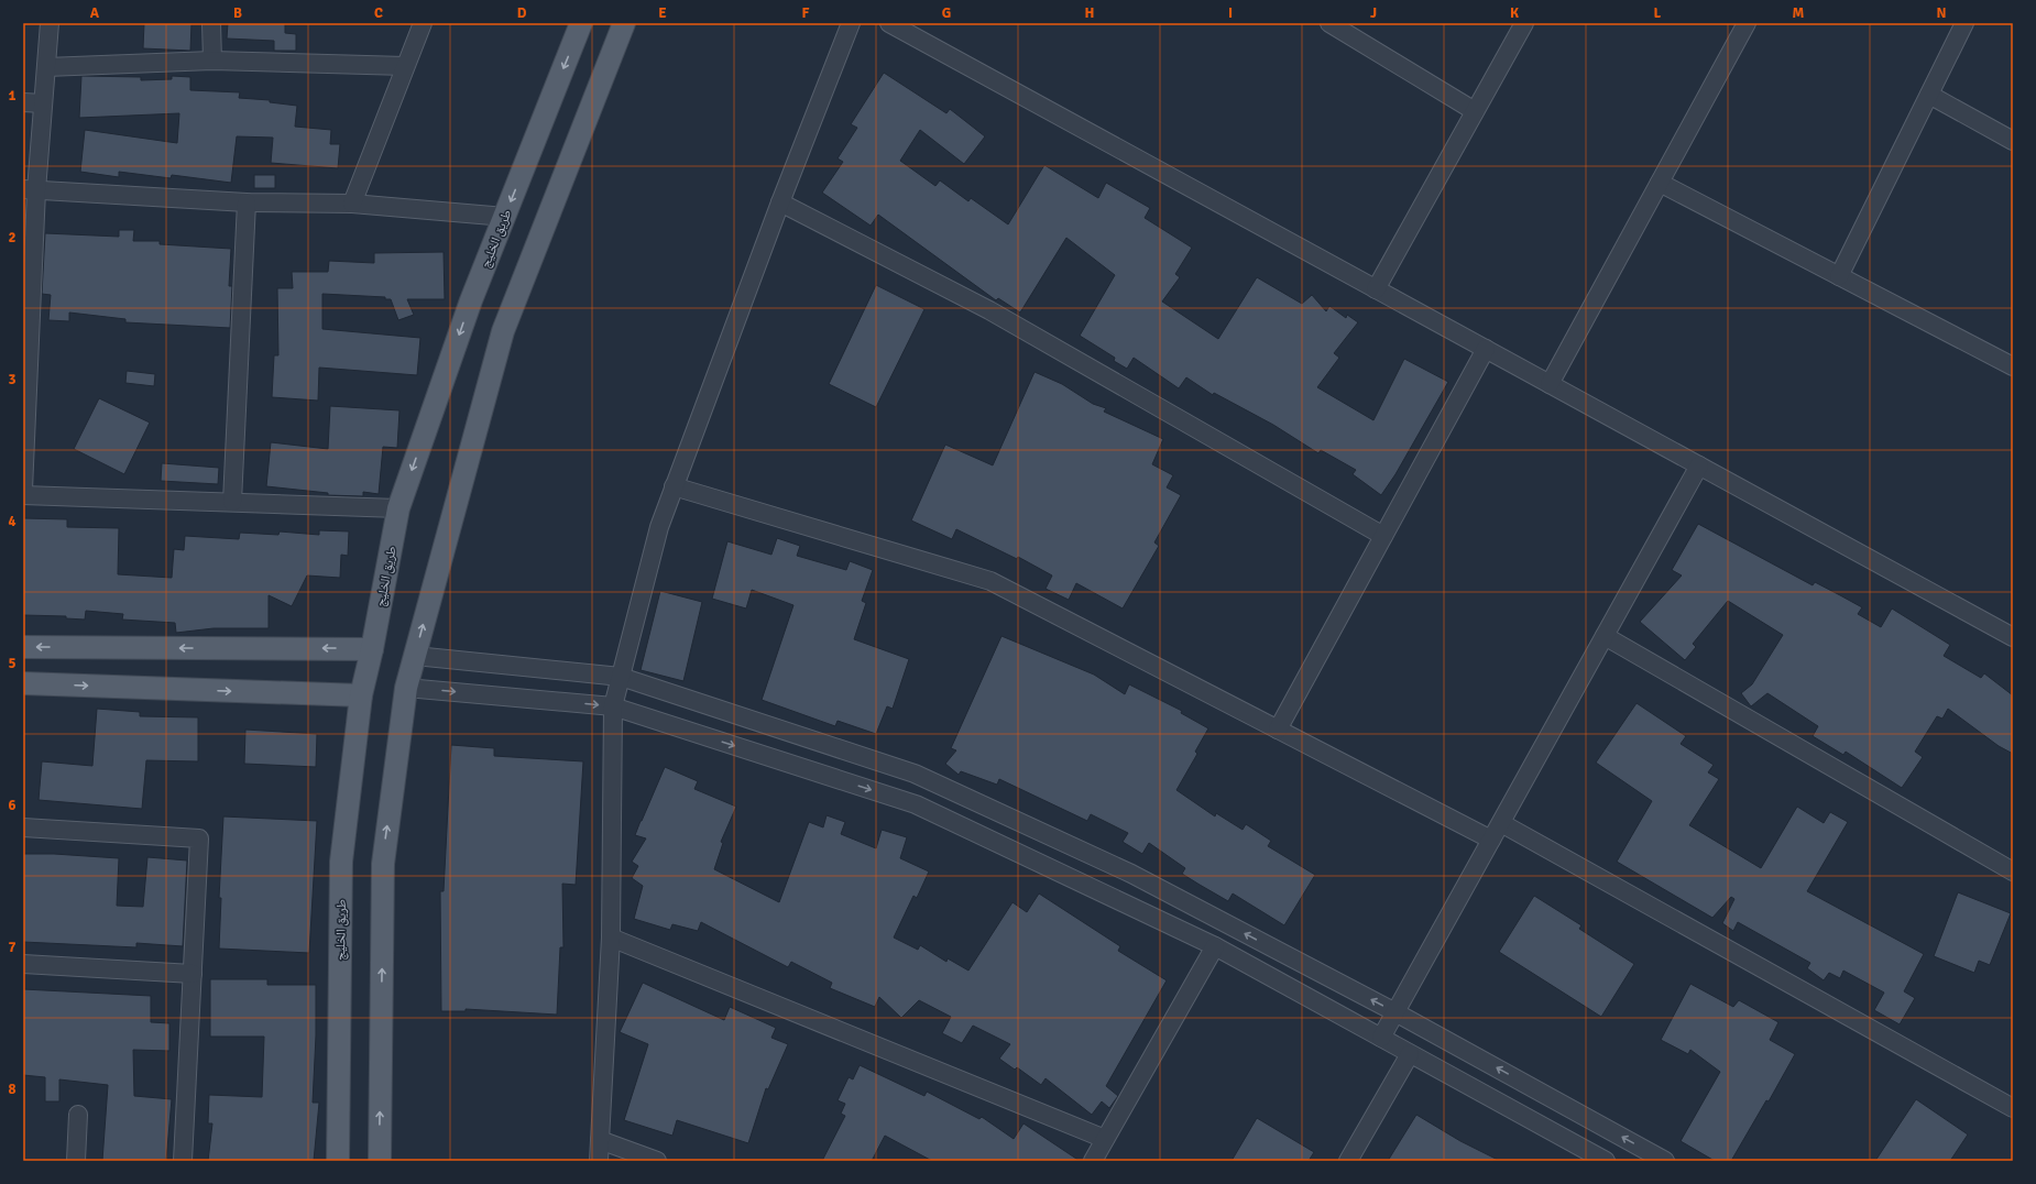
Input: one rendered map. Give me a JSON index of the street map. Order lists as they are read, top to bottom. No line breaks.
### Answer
{"streets":{"main road":["طريق الخليج"]},"grid":{"columns":["A","B","C","D","E","F","G","H","I","J","K","L","M","N"],"rows":["1","2","3","4","5","6","7","8"]}}
